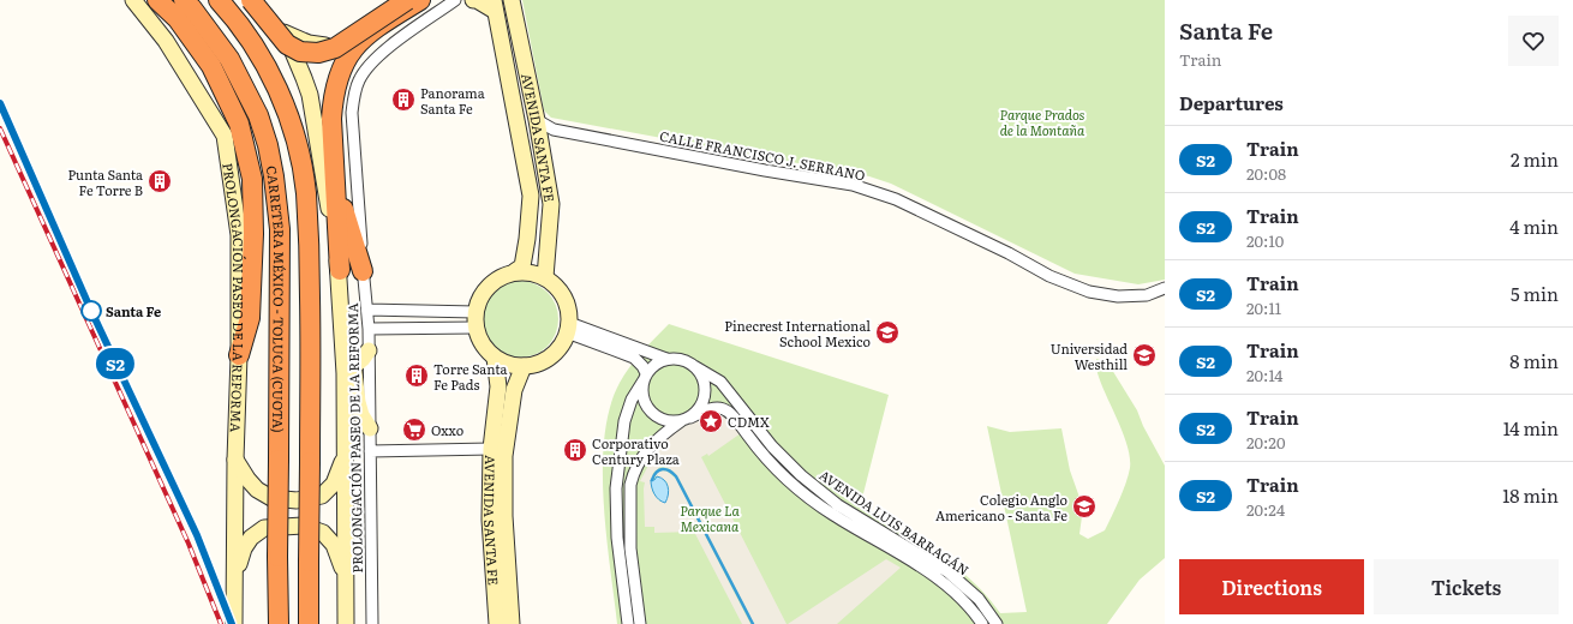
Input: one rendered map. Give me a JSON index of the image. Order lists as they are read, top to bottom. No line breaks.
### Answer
{"streets":{"highway":["CARRETERA MÉXICO - TOLUCA (CUOTA)"],"main road":["AVENIDA SANTA FE","PROLONGACIÓN PASEO DE LA REFORMA"],"street":["CALLE FRANCISCO J. SERRANO","AVENIDA LUIS BARRAGÁN"]},"crossings":[["AVENIDA SANTA FE","CALLE FRANCISCO J. SERRANO"]],"parks":["Parque Prados de la Montaña","Parque La Mexicana"],"places":{"building":["Panorama Santa Fe","Punta Santa Fe Torre B","Torre Santa Fe Pads","Corporativo Century Plaza"],"other":["Santa Fe"],"school or university":["Pinecrest International School Mexico","Universidad Westhill","Colegio Anglo Americano - Santa Fe"],"place":["CDMX"],"supermarket":["Oxxo"]},"page":{"on_map":"S2","heading":[["Santa Fe","Train"],"Departures"],"list":[{"mark":"S2","name":"Train","note":"20:08","value":"2 min"},{"mark":"S2","name":"Train","note":"20:10","value":"4 min"},{"mark":"S2","name":"Train","note":"20:11","value":"5 min"},{"mark":"S2","name":"Train","note":"20:14","value":"8 min"},{"mark":"S2","name":"Train","note":"20:20","value":"14 min"},{"mark":"S2","name":"Train","note":"20:24","value":"18 min"}],"buttons":["Directions","Tickets"]}}
